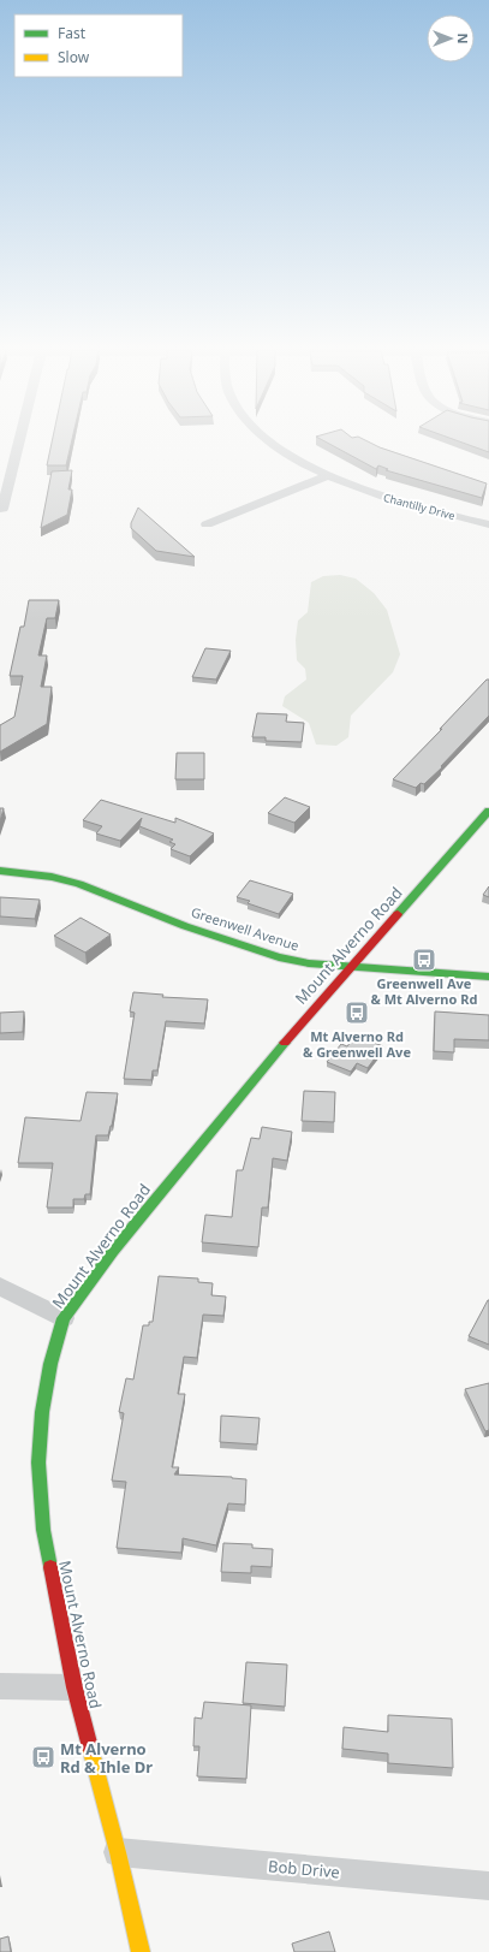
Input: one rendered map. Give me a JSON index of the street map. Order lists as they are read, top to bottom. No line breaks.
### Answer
{"streets":{"street":["Chantilly Drive","Greenwell Avenue","Mount Alverno Road","Bob Drive"]},"crossings":[["Greenwell Avenue","Mount Alverno Road"],["Mount Alverno Road","Bob Drive"]],"places":{"bus stop":["Greenwell Ave & Mt Alverno Rd","Mt Alverno Rd & Greenwell Ave","Mt Alverno Rd & Ihle Dr"]},"legend":["Fast","Slow"],"north":"right"}
